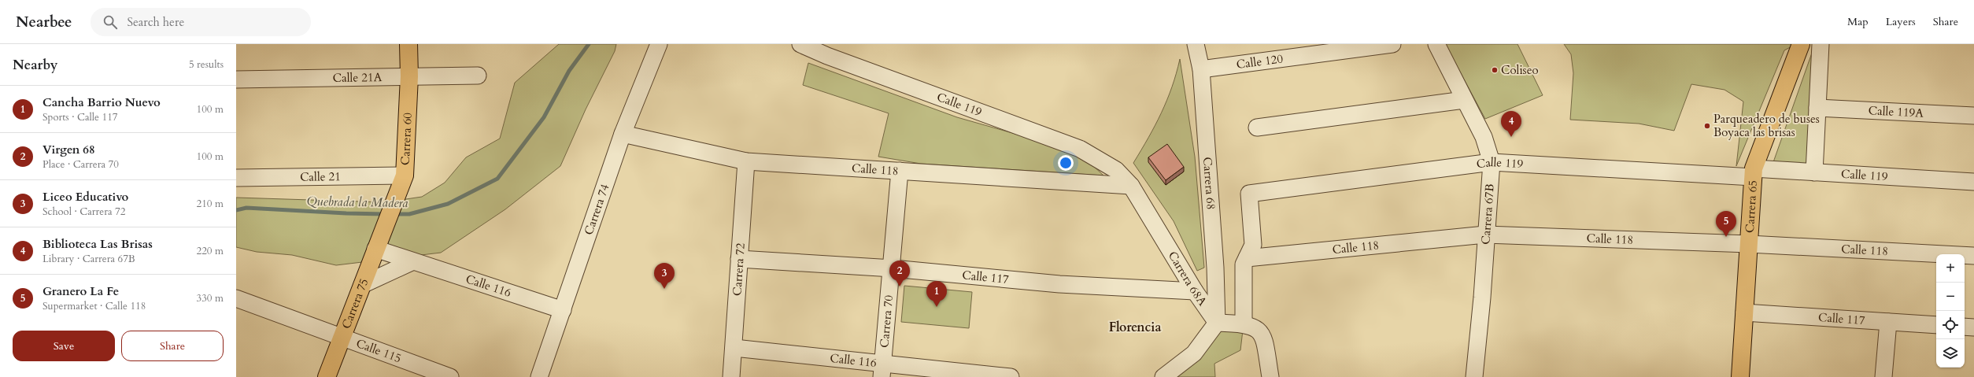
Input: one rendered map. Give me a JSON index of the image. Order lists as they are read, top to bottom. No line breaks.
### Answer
{"streets":{"main road":["Carrera 60","Carrera 65","Carrera 75"],"street":["Calle 120","Calle 21A","Calle 119","Calle 119A","Calle 118","Calle 21","Carrera 68","Carrera 74","Carrera 67B","Carrera 72","Calle 117","Carrera 68A","Calle 116","Carrera 70","Calle 115"]},"crossings":[["Calle 120","Carrera 68"],["Calle 21A","Carrera 60"],["Calle 119","Calle 118"],["Calle 119","Carrera 65"],["Calle 119","Carrera 67B"],["Calle 119","Carrera 68A"],["Carrera 60","Calle 21"],["Carrera 60","Carrera 75"],["Calle 118","Carrera 65"],["Calle 118","Carrera 74"],["Calle 118","Carrera 67B"],["Calle 118","Carrera 72"],["Calle 118","Carrera 68A"],["Calle 118","Carrera 70"],["Carrera 68","Carrera 68A"],["Carrera 65","Calle 117"],["Carrera 74","Calle 116"],["Carrera 72","Calle 117"],["Carrera 72","Calle 116"],["Calle 117","Carrera 68A"],["Calle 117","Carrera 70"],["Calle 116","Carrera 75"],["Calle 116","Carrera 70"],["Carrera 75","Calle 115"]],"districts":["Florencia"],"water":["Quebrada la Madera"],"places":["Coliseo","Parqueadero de buses Boyaca las brisas"],"page":{"header":"Nearbee","search":"Search here","nav":["Map","Layers","Share"],"heading":["Nearby","5 results"],"list":[{"mark":"1","name":"Cancha Barrio Nuevo","note":"Sports · Calle 117","value":"100 m"},{"mark":"2","name":"Virgen 68","note":"Place · Carrera 70","value":"100 m"},{"mark":"3","name":"Liceo Educativo","note":"School · Carrera 72","value":"210 m"},{"mark":"4","name":"Biblioteca Las Brisas","note":"Library · Carrera 67B","value":"220 m"},{"mark":"5","name":"Granero La Fe","note":"Supermarket · Calle 118","value":"330 m"}],"pins":["4","5","2","3","1"],"map_buttons":["+","−"],"buttons":["Save","Share"]}}
